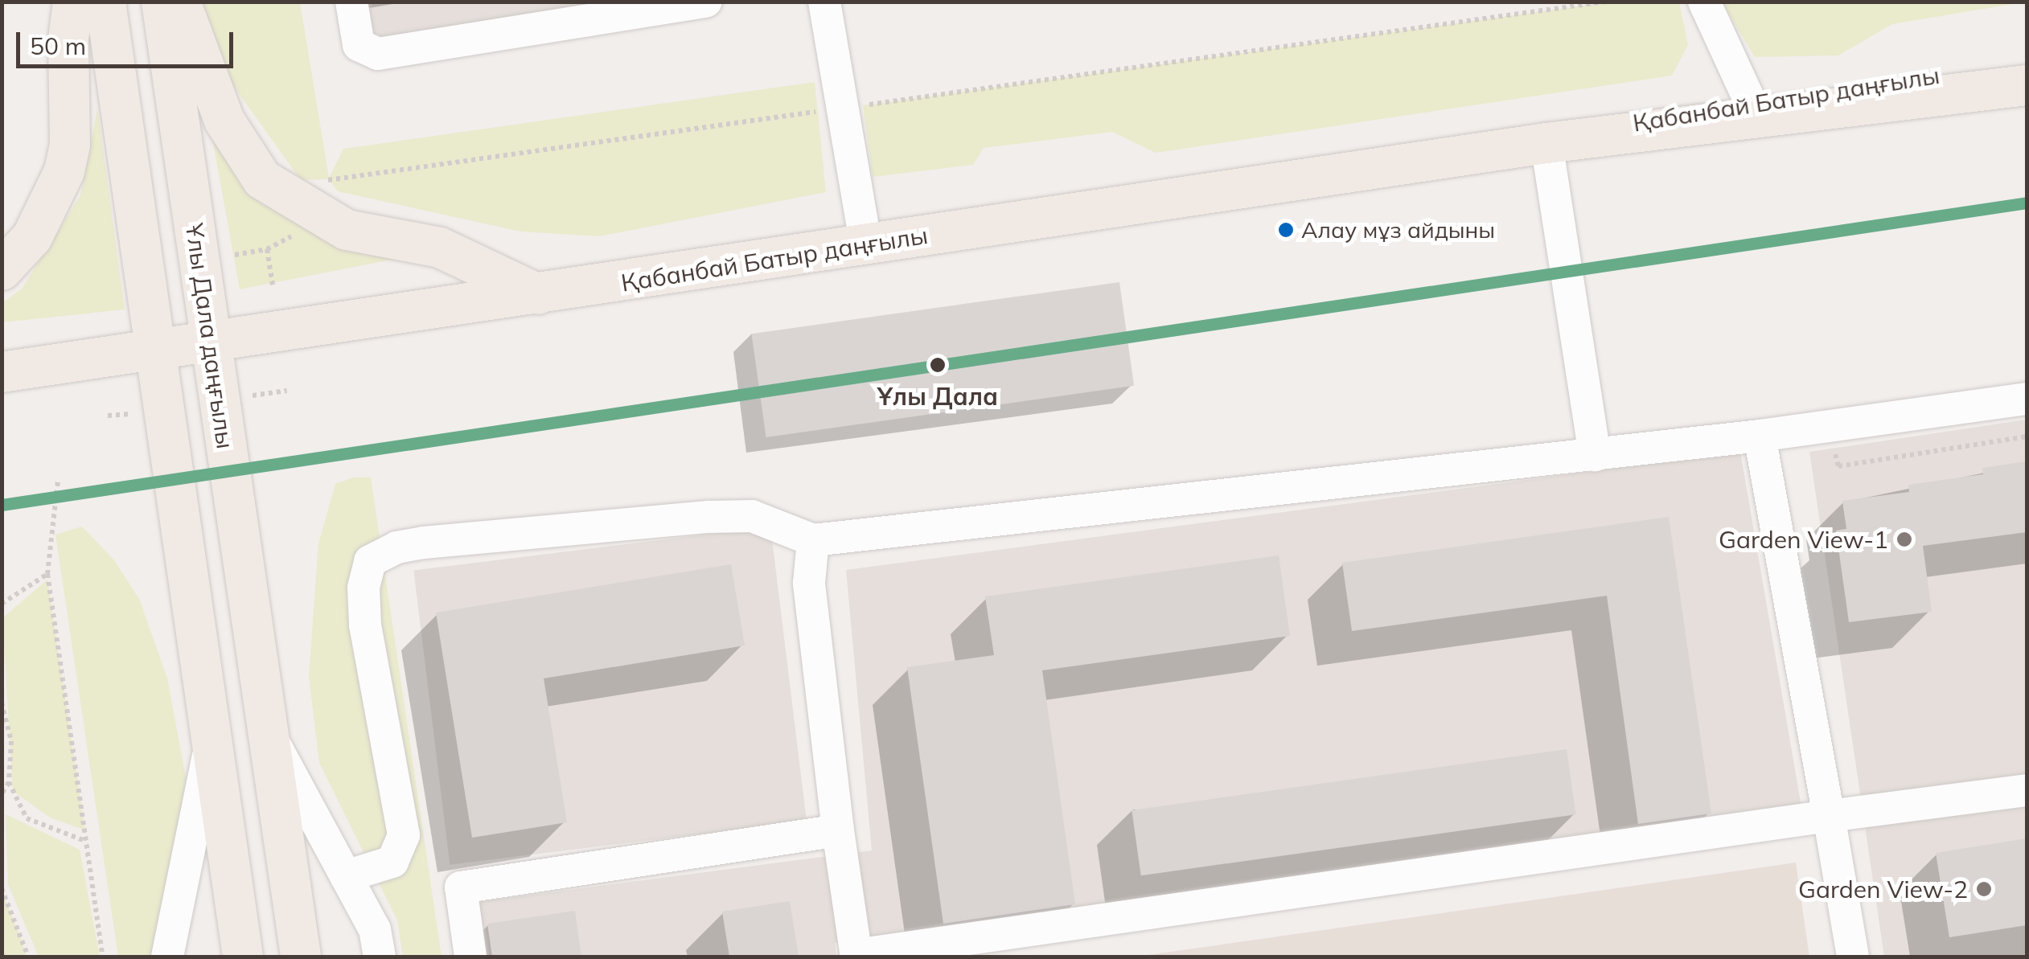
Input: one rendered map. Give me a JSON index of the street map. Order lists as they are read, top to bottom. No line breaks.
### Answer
{"streets":{"main road":["Қабанбай Батыр даңғылы","Ұлы Дала даңғылы"]},"crossings":[["Қабанбай Батыр даңғылы","Ұлы Дала даңғылы"]],"places":["Алау мұз айдыны","Ұлы Дала","Garden View-1","Garden View-2"],"scale_bar":"50 m"}
